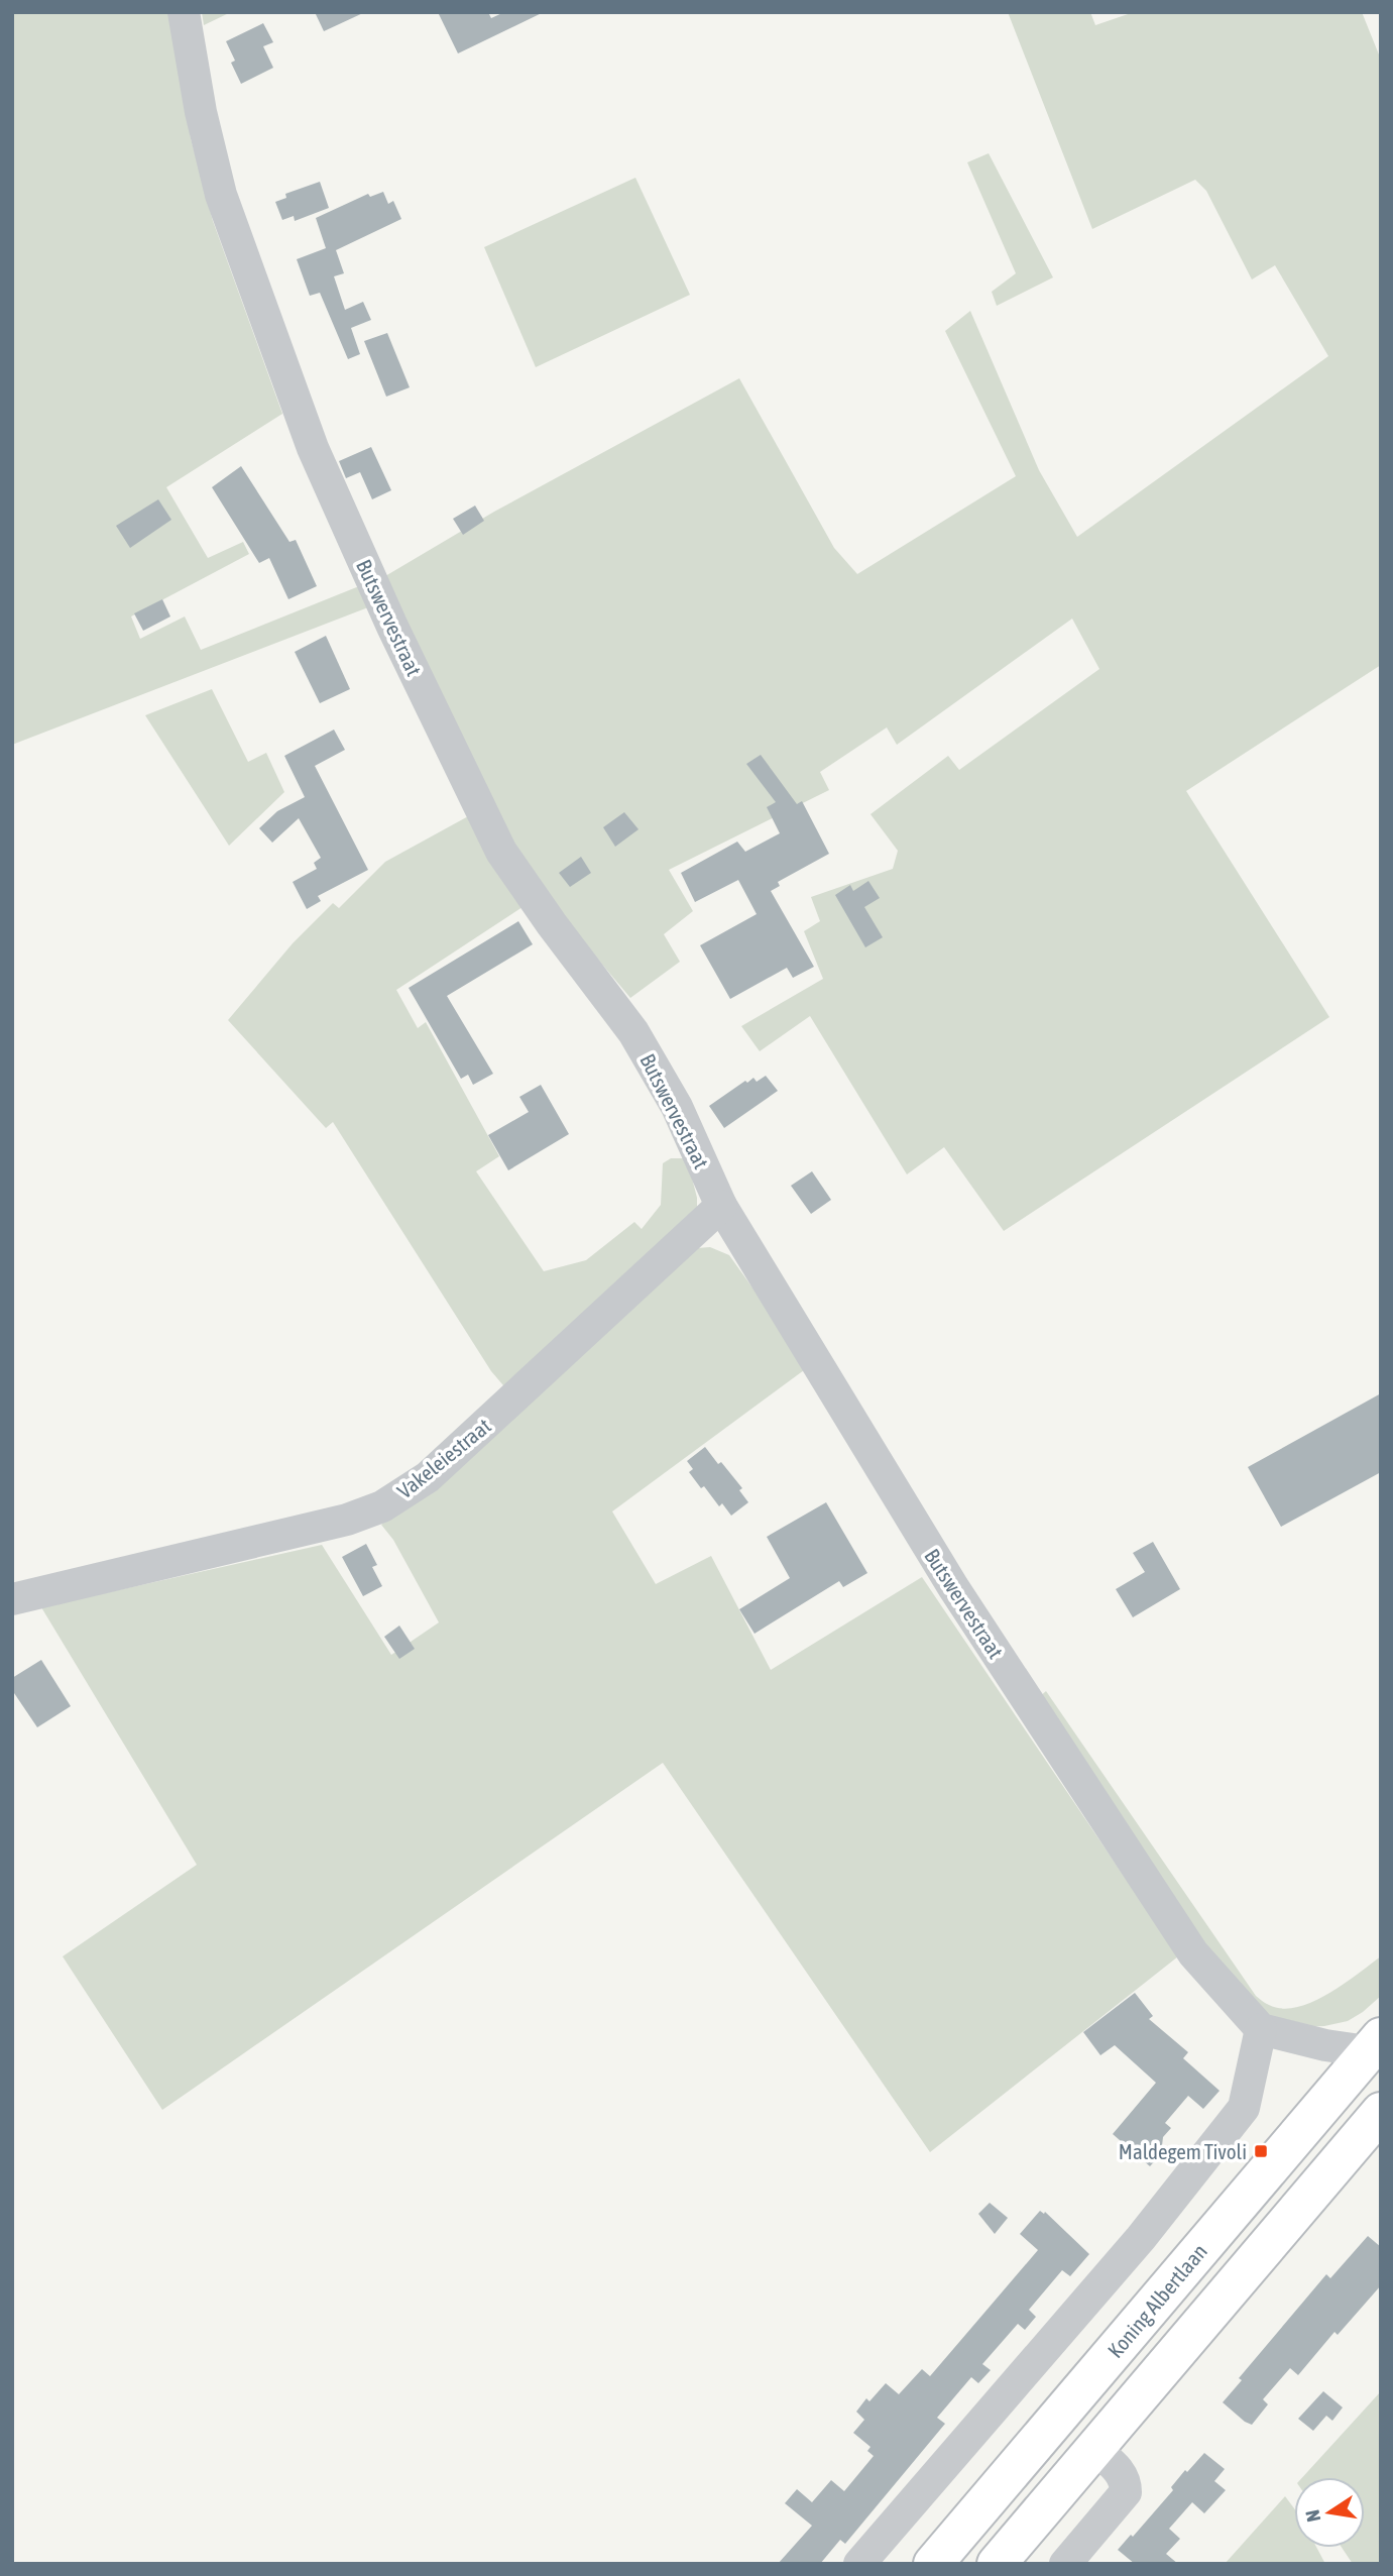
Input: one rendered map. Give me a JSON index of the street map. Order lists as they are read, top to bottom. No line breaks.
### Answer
{"streets":{"main road":["Koning Albertlaan"],"street":["Butswervestraat","Vakeleiestraat"]},"crossings":[["Butswervestraat","Vakeleiestraat"]],"places":{"transit":["Maldegem Tivoli"]},"north":"left"}
